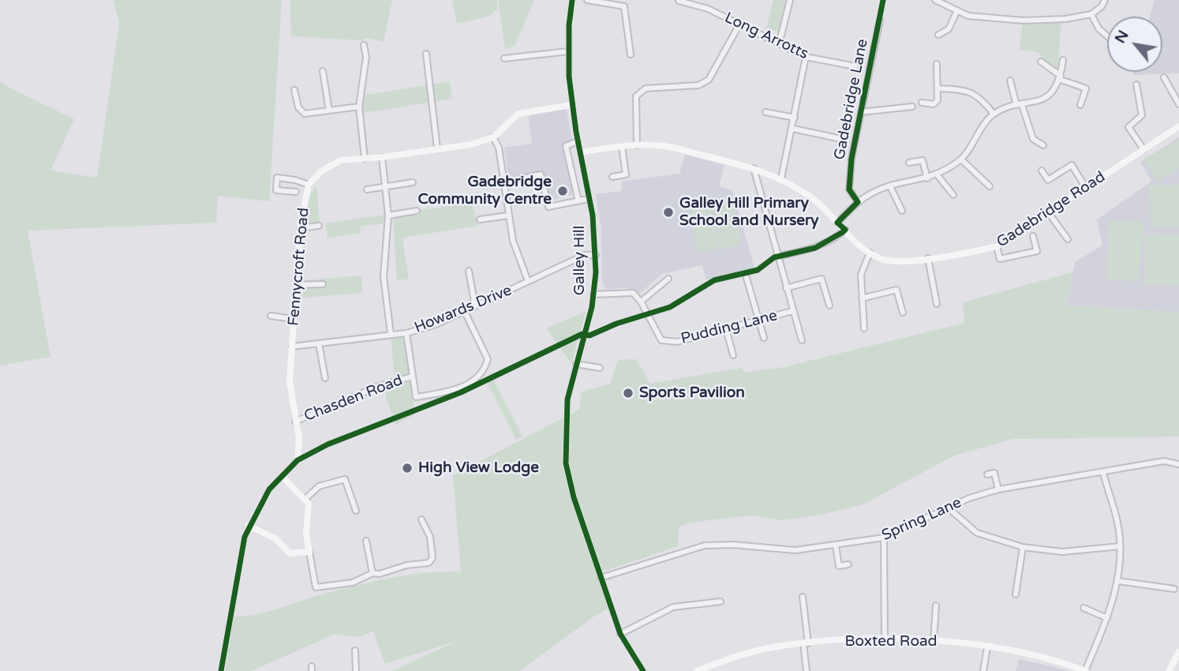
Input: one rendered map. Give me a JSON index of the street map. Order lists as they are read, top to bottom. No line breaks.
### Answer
{"streets":{"street":["Long Arrotts","Gadebridge Lane","Gadebridge Road","Galley Hill","Fennycroft Road","Howards Drive","Pudding Lane","Chasden Road","Spring Lane","Boxted Road"]},"crossings":[["Gadebridge Road","Galley Hill"],["Galley Hill","Howards Drive"],["Galley Hill","Spring Lane"],["Fennycroft Road","Howards Drive"],["Fennycroft Road","Chasden Road"]],"places":["Gadebridge Community Centre","Galley Hill Primary School and Nursery","Sports Pavilion","High View Lodge"],"north":"top left"}
